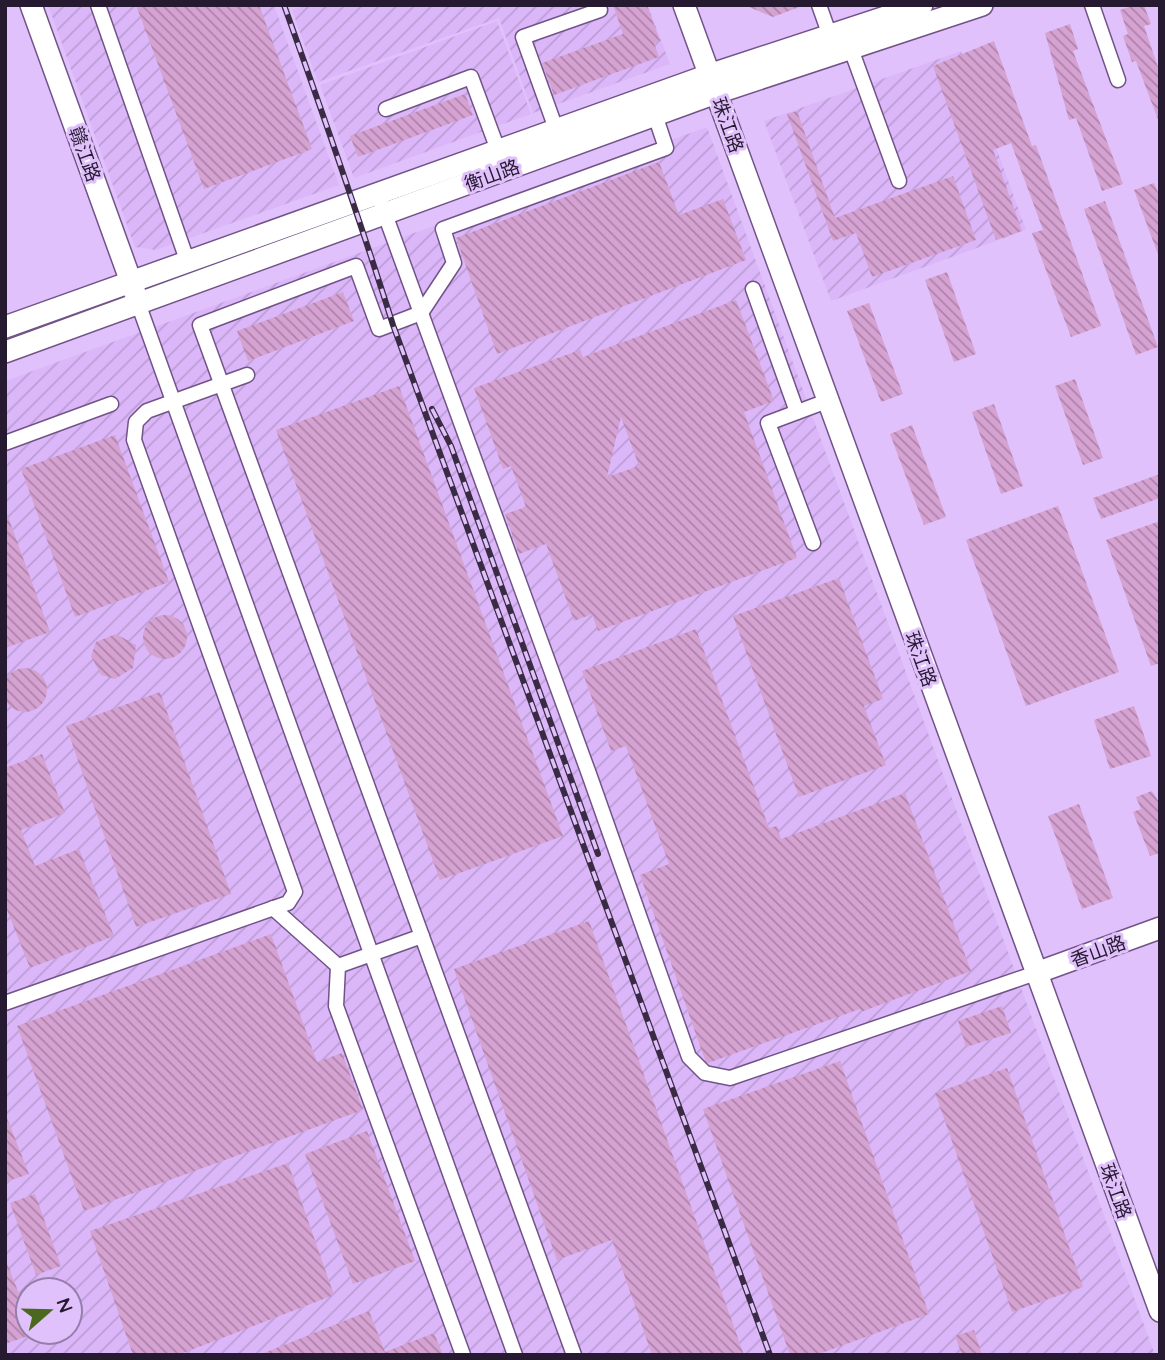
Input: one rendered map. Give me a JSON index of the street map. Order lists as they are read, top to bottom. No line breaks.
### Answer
{"streets":{"street":["珠江路","赣江路","衡山路","香山路"]},"crossings":[["珠江路","衡山路"],["珠江路","香山路"],["赣江路","衡山路"]],"north":"right"}
